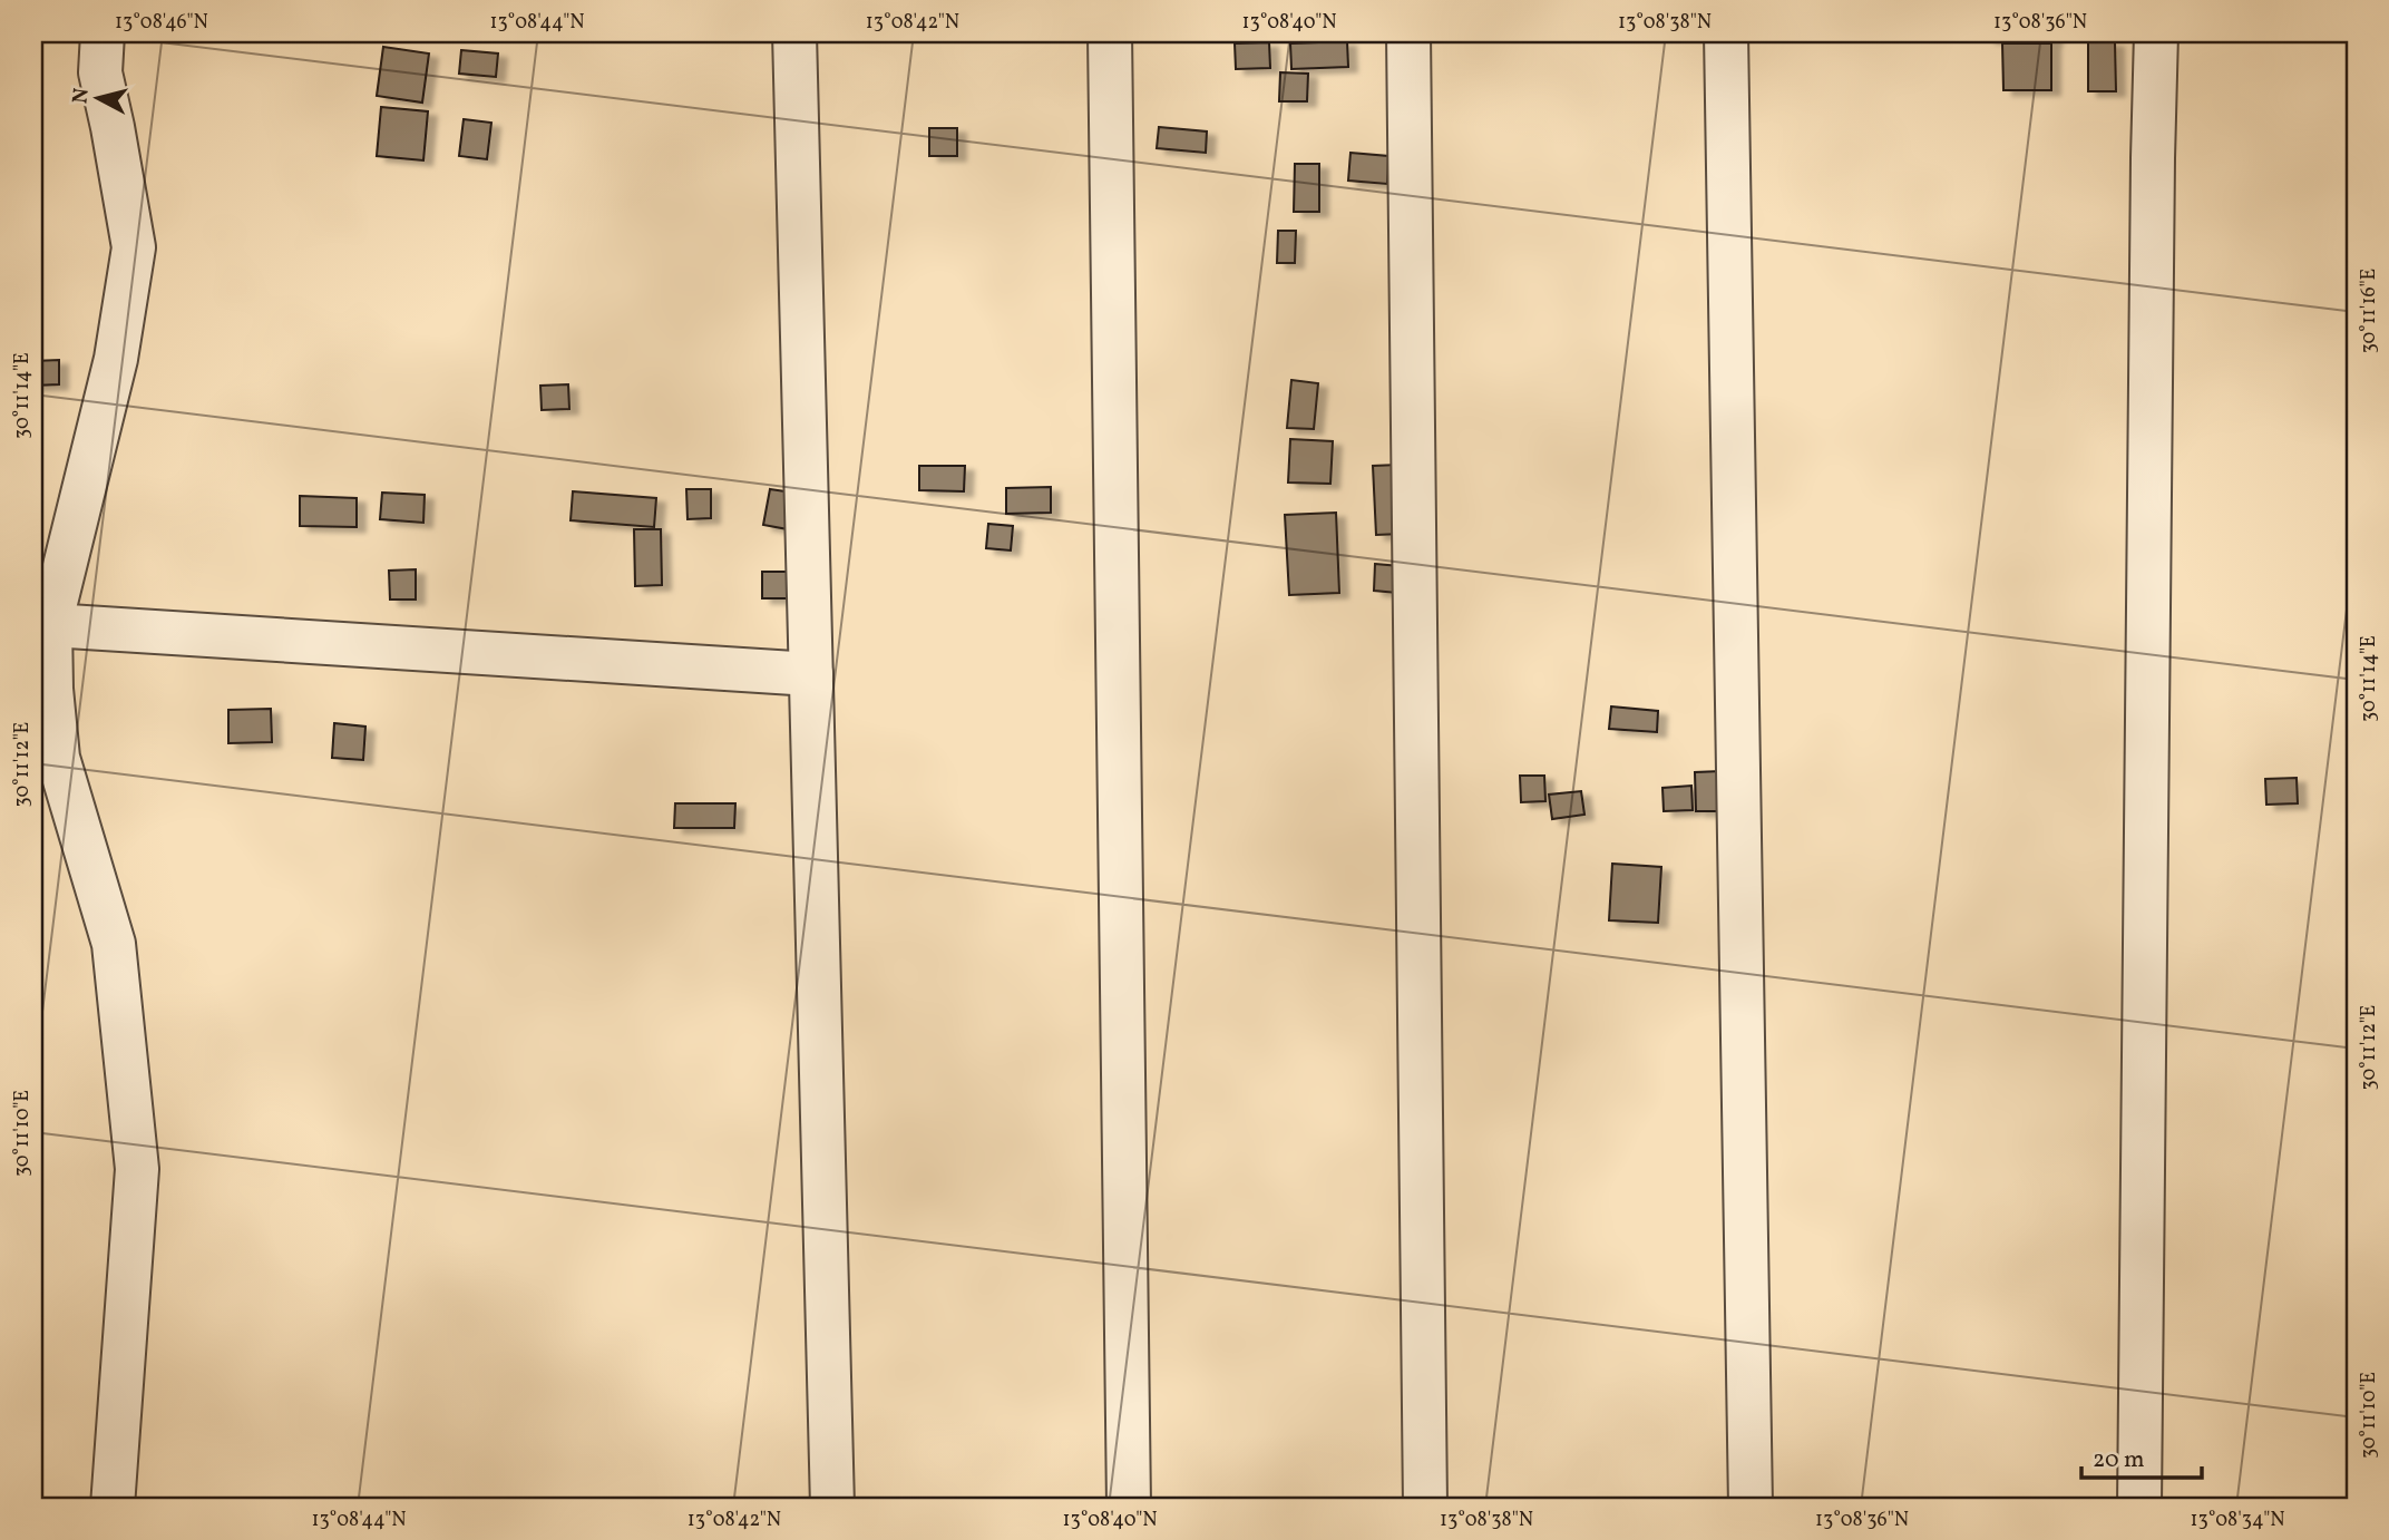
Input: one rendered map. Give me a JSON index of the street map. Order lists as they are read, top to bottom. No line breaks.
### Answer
{"scale_bar":"20 m","north":"left","coordinates":["13°08'46\"N","13°08'44\"N","13°08'42\"N","13°08'40\"N","13°08'38\"N","13°08'36\"N","30°11'16\"E","30°11'14\"E","30°11'12\"E","30°11'10\"E","13°08'34\"N"]}
